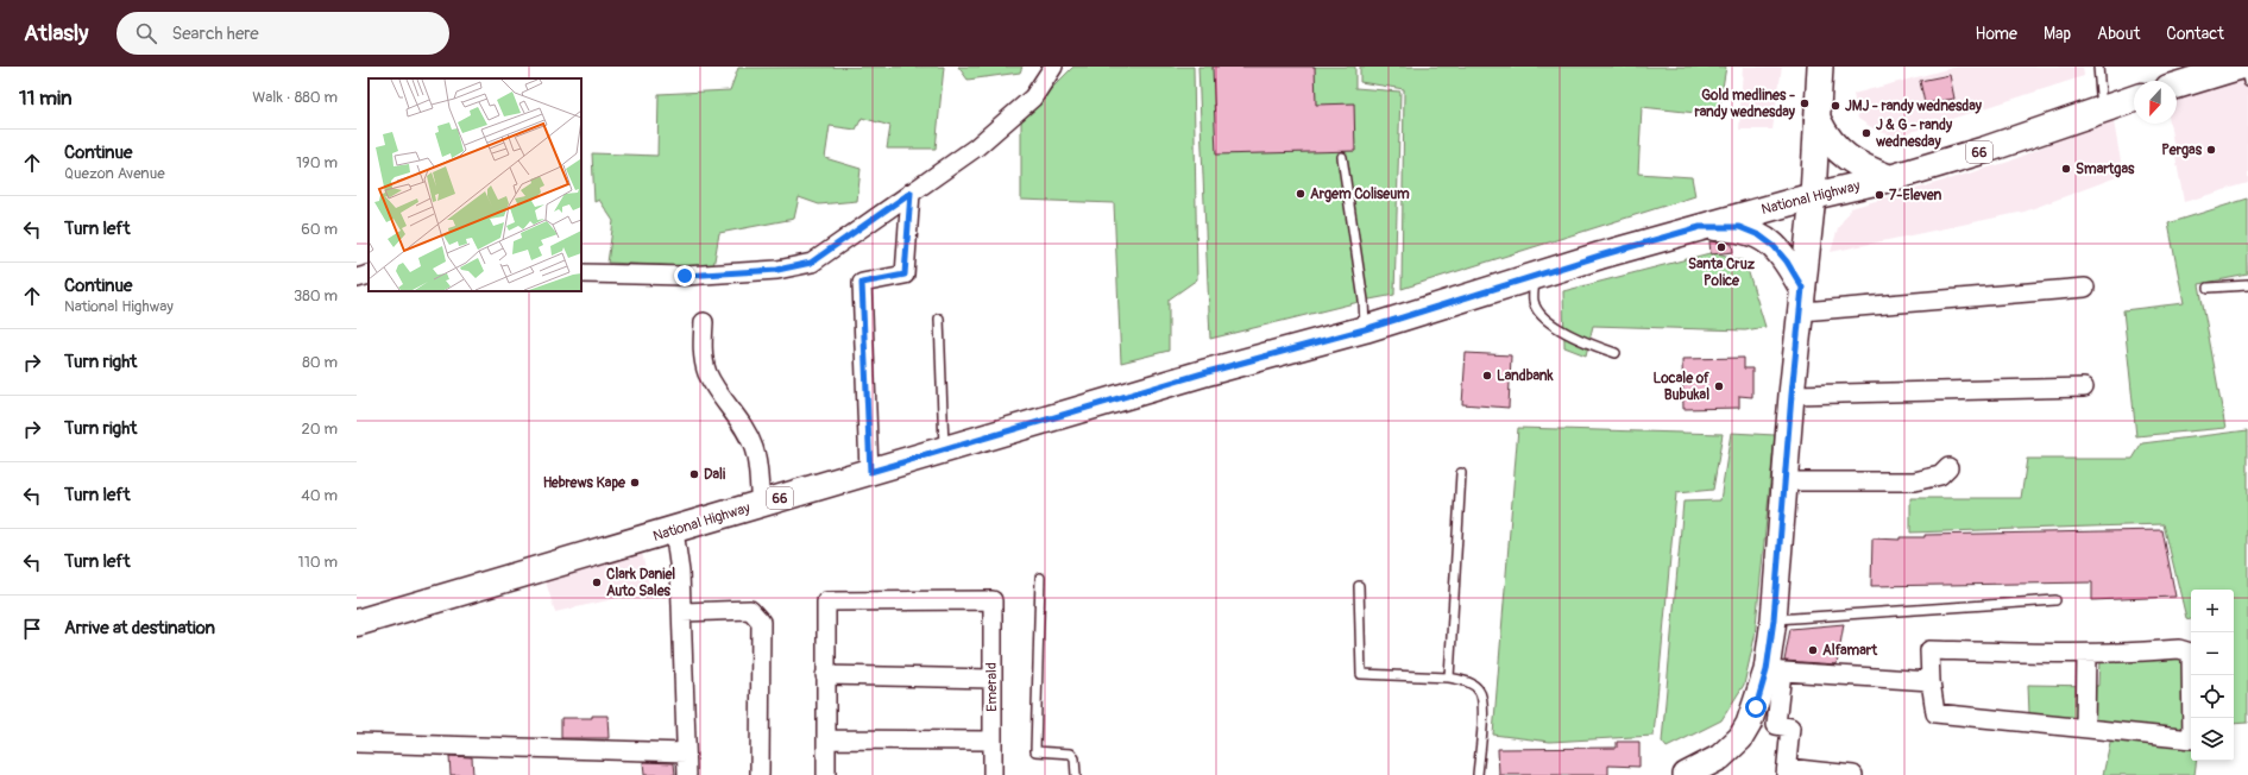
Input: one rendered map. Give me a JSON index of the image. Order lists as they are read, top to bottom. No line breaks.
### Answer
{"streets":{"main road":["66","National Highway"],"street":["Emerald"]},"places":["Gold medlines - randy wednesday","JMJ - randy wednesday","J & G - randy wednesday","Pergas","Smartgas","Argem Coliseum","7-Eleven","Santa Cruz Police","Landbank","Locale of Bubukal","Dali","Hebrews Kape","Clark Daniel Auto Sales","Alfamart"],"north":"bottom","page":{"header":"Atlasly","search":"Search here","nav":["Home","Map","About","Contact"],"heading":["11 min","Walk · 880 m"],"list":[["Continue","Quezon Avenue","190 m"],["Turn left","60 m"],["Continue","National Highway","380 m"],["Turn right","80 m"],["Turn right","20 m"],["Turn left","40 m"],["Turn left","110 m"],"Arrive at destination"],"map_buttons":["+","−"]}}
